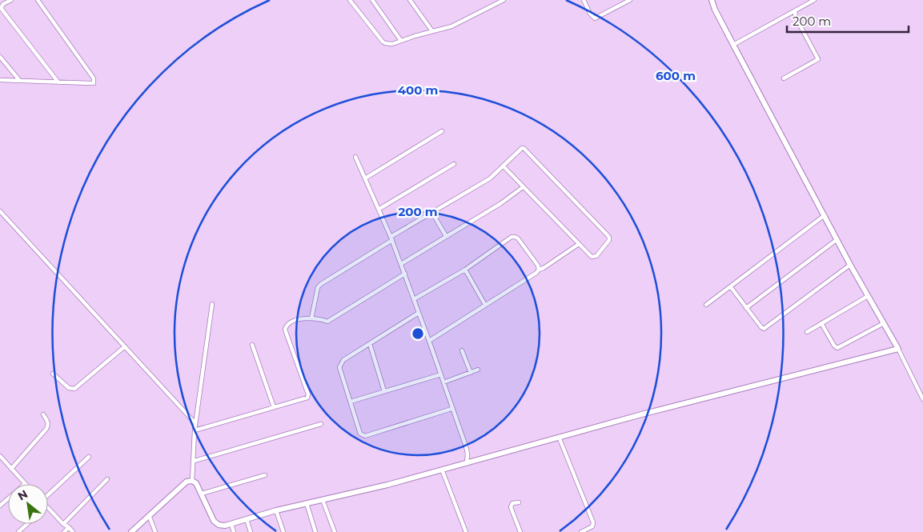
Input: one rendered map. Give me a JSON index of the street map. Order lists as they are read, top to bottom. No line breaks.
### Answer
{"scale_bar":"200 m","north":"top left","rings":["600 m","400 m","200 m"]}
